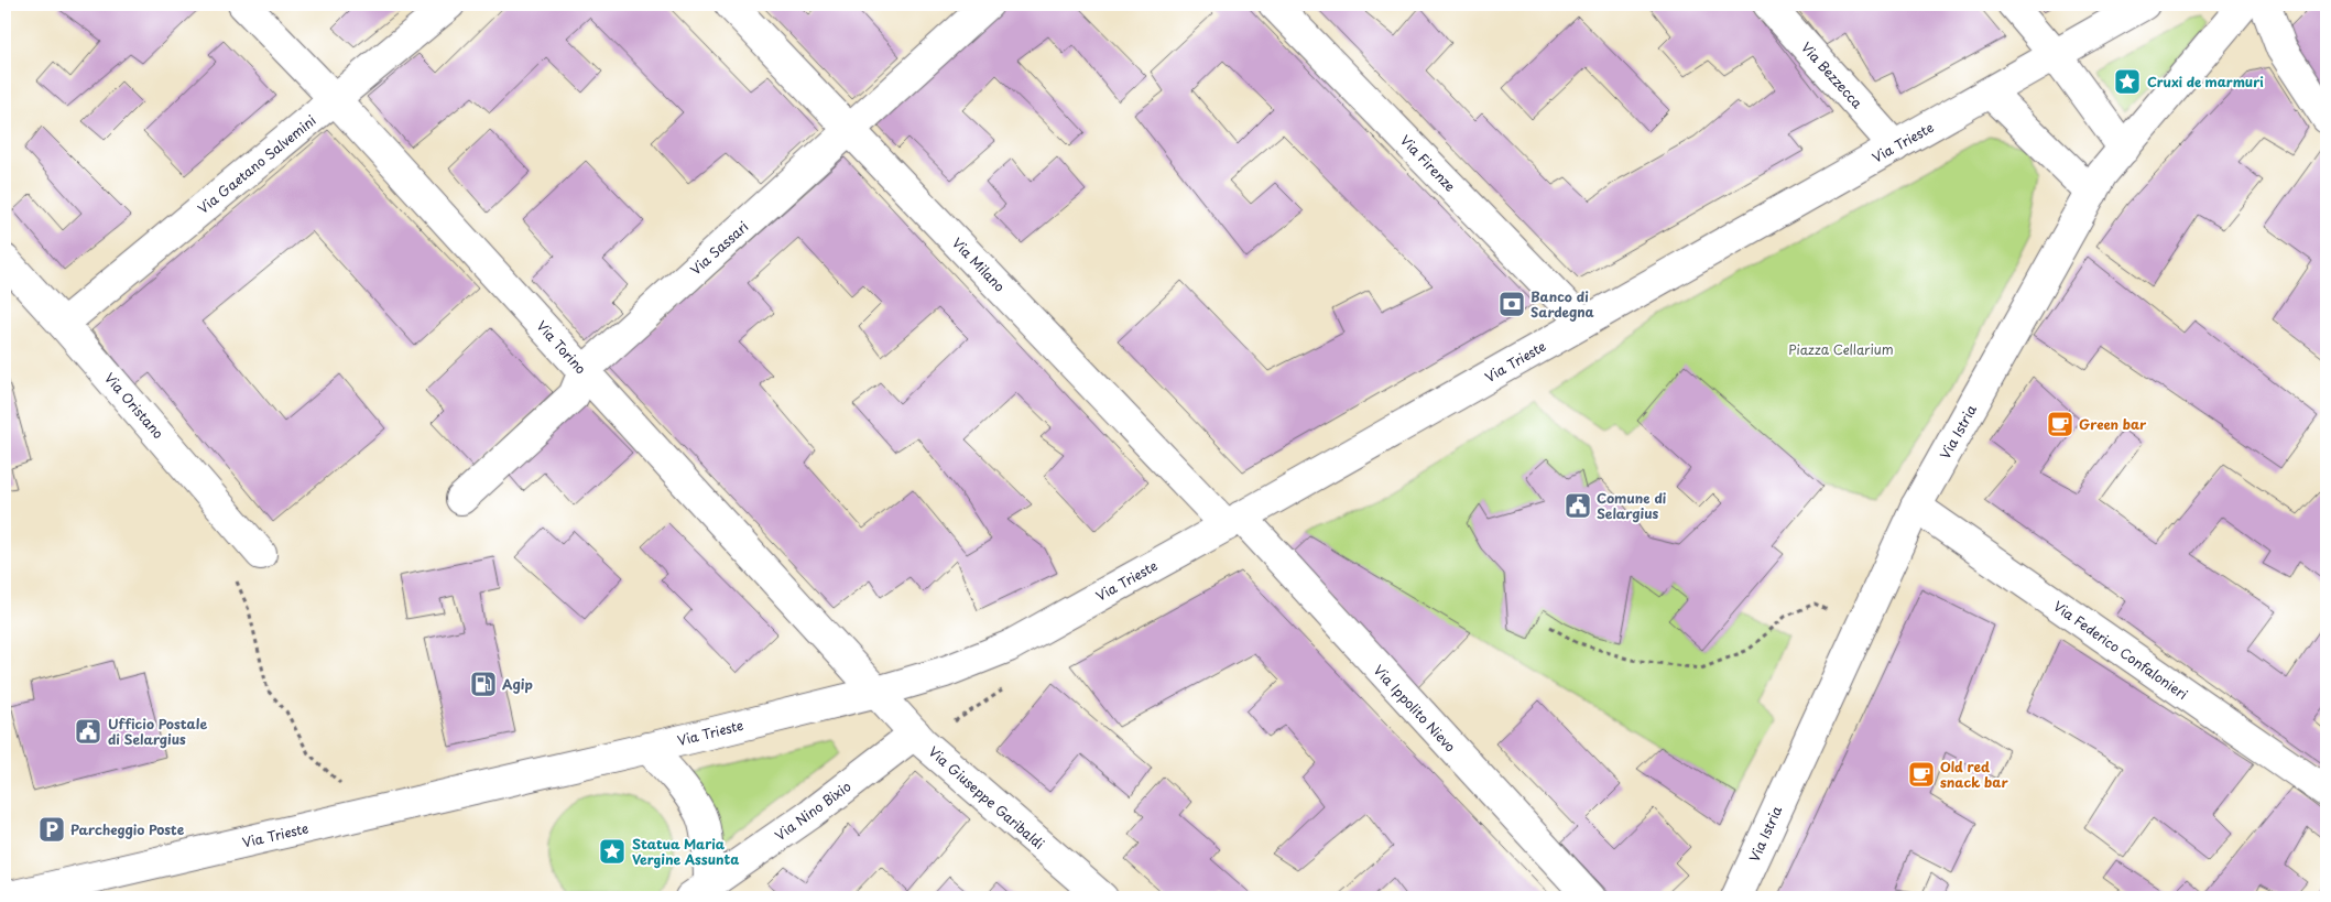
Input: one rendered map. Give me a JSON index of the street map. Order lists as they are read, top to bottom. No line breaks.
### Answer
{"streets":{"street":["Via Bezzecca","Via Trieste","Via Firenze","Via Gaetano Salvemini","Via Sassari","Via Milano","Via Torino","Via Oristano","Via Istria","Via Federico Confalonieri","Via Ippolito Nievo","Via Giuseppe Garibaldi","Via Nino Bixio"]},"crossings":[["Via Bezzecca","Via Trieste"],["Via Trieste","Via Firenze"],["Via Trieste","Via Milano"],["Via Trieste","Via Torino"],["Via Trieste","Via Ippolito Nievo"],["Via Trieste","Via Giuseppe Garibaldi"],["Via Trieste","Via Nino Bixio"],["Via Gaetano Salvemini","Via Torino"],["Via Gaetano Salvemini","Via Oristano"],["Via Sassari","Via Milano"],["Via Sassari","Via Torino"],["Via Milano","Via Ippolito Nievo"],["Via Torino","Via Giuseppe Garibaldi"],["Via Istria","Via Federico Confalonieri"],["Via Giuseppe Garibaldi","Via Nino Bixio"]],"parks":["Piazza Cellarium"],"places":{"place":["Cruxi de marmuri","Statua Maria Vergine Assunta"],"bank":["Banco di Sardegna"],"cafe":["Green bar","Old red snack bar"],"public building":["Comune di Selargius","Ufficio Postale di Selargius"],"fuel station":["Agip"],"parking":["Parcheggio Poste"]}}
